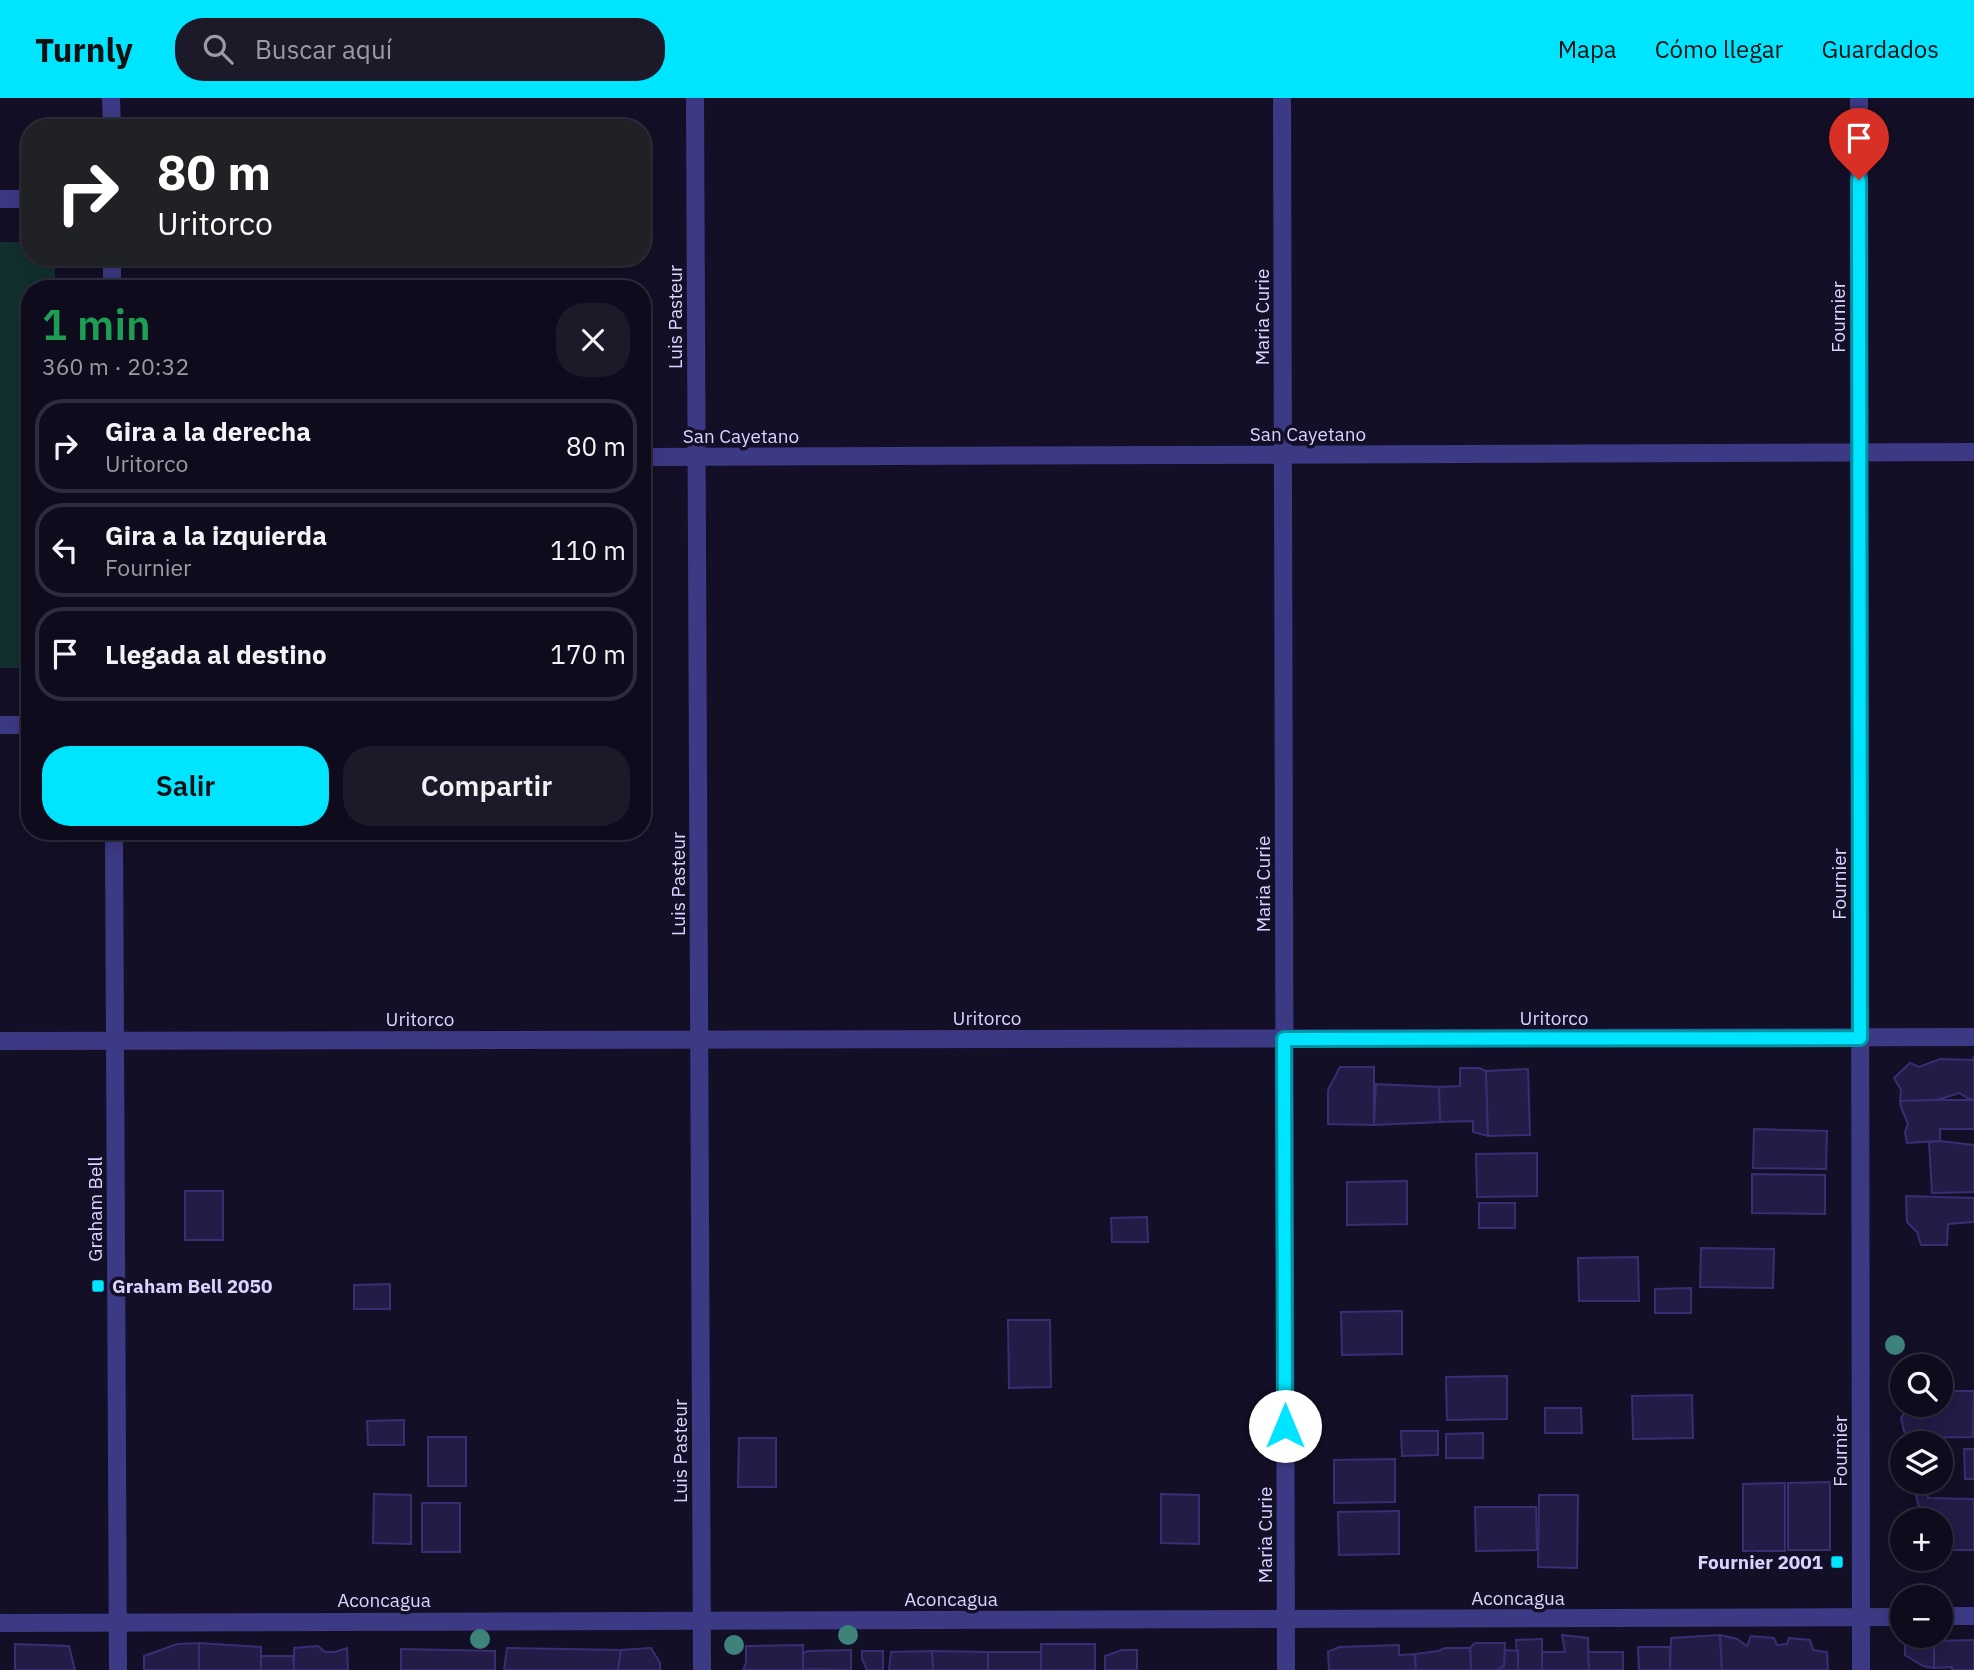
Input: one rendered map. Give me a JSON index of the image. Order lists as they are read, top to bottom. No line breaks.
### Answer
{"streets":{"street":["Luis Pasteur","Maria Curie","Fournier","San Cayetano","Uritorco","Graham Bell","Aconcagua"]},"crossings":[["Luis Pasteur","San Cayetano"],["Luis Pasteur","Uritorco"],["Luis Pasteur","Aconcagua"],["Maria Curie","San Cayetano"],["Maria Curie","Uritorco"],["Maria Curie","Aconcagua"],["Fournier","San Cayetano"],["Fournier","Uritorco"],["Fournier","Aconcagua"],["Uritorco","Graham Bell"],["Graham Bell","Aconcagua"]],"places":{"transit":["Graham Bell 2050","Fournier 2001"]},"page":{"header":"Turnly","search":"Buscar aquí","nav":["Mapa","Cómo llegar","Guardados"],"turn":["80 m","Uritorco"],"heading":["1 min","360 m · 20:32"],"list":[{"name":"Gira a la derecha","note":"Uritorco","value":"80 m"},{"name":"Gira a la izquierda","note":"Fournier","value":"110 m"},{"name":"Llegada al destino","value":"170 m"}],"buttons":["Salir","Compartir"],"map_buttons":["+","−"]}}
